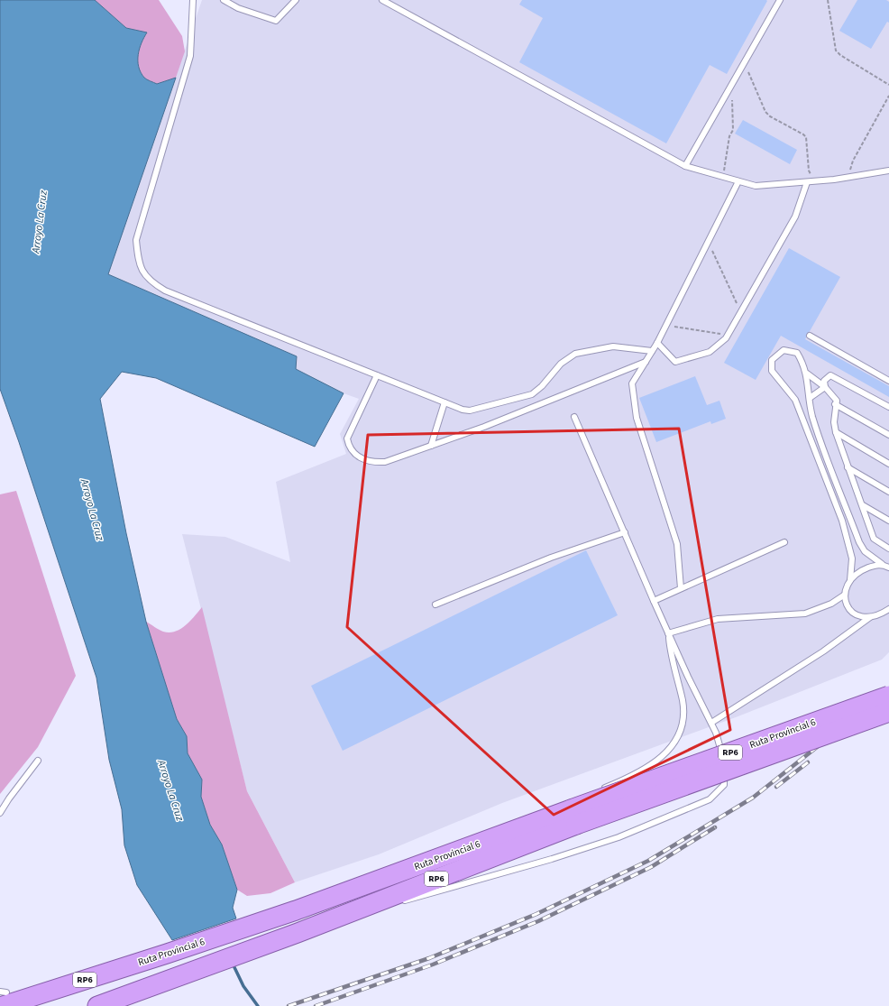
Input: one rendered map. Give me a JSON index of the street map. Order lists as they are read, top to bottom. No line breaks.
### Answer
{"streets":{"highway":["Ruta Provincial 6","RP6"]},"water":["Arroyo La Cruz"]}
